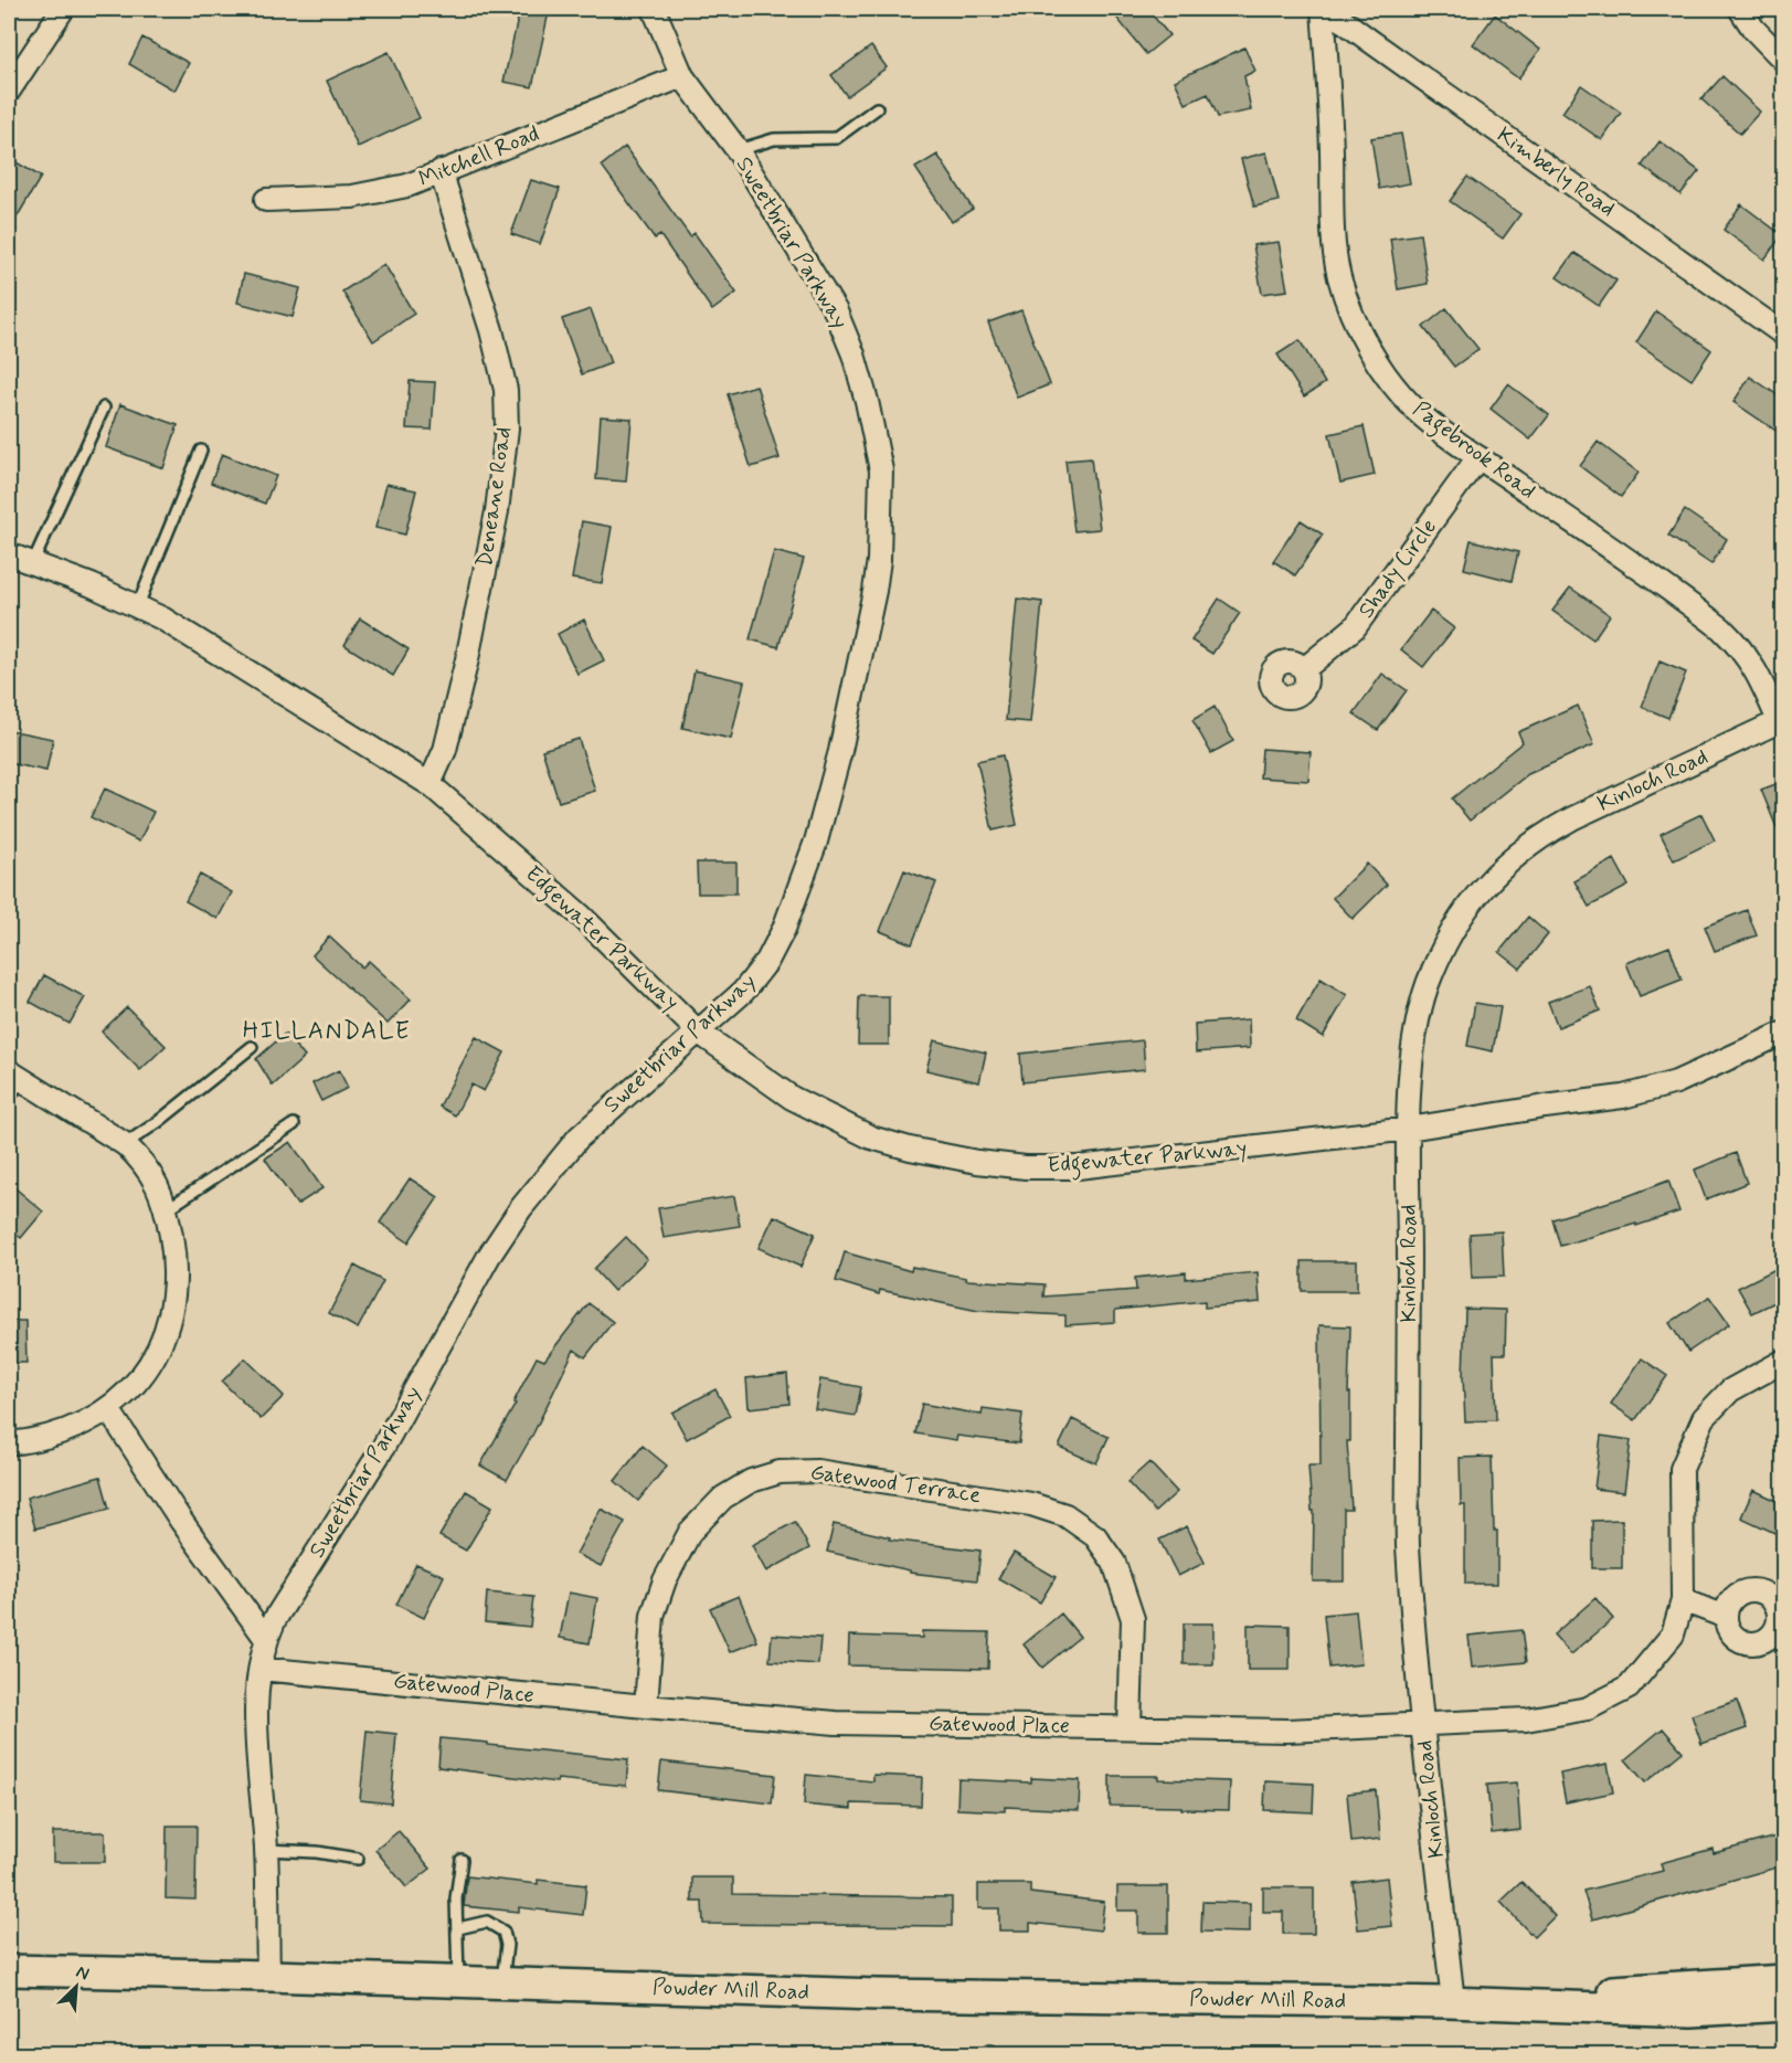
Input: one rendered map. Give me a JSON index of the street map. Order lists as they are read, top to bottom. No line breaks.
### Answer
{"streets":{"main road":["Powder Mill Road"],"street":["Mitchell Road","Kimberly Road","Sweetbriar Parkway","Pagebrook Road","Deneane Road","Shady Circle","Kinloch Road","Edgewater Parkway","Gatewood Terrace","Gatewood Place"]},"crossings":[["Mitchell Road","Sweetbriar Parkway"],["Mitchell Road","Deneane Road"],["Sweetbriar Parkway","Edgewater Parkway"],["Sweetbriar Parkway","Gatewood Place"],["Sweetbriar Parkway","Powder Mill Road"],["Pagebrook Road","Shady Circle"],["Pagebrook Road","Kinloch Road"],["Deneane Road","Edgewater Parkway"],["Kinloch Road","Edgewater Parkway"],["Kinloch Road","Gatewood Place"],["Kinloch Road","Powder Mill Road"],["Gatewood Terrace","Gatewood Place"]],"districts":["HILLANDALE"],"north":"top right"}
